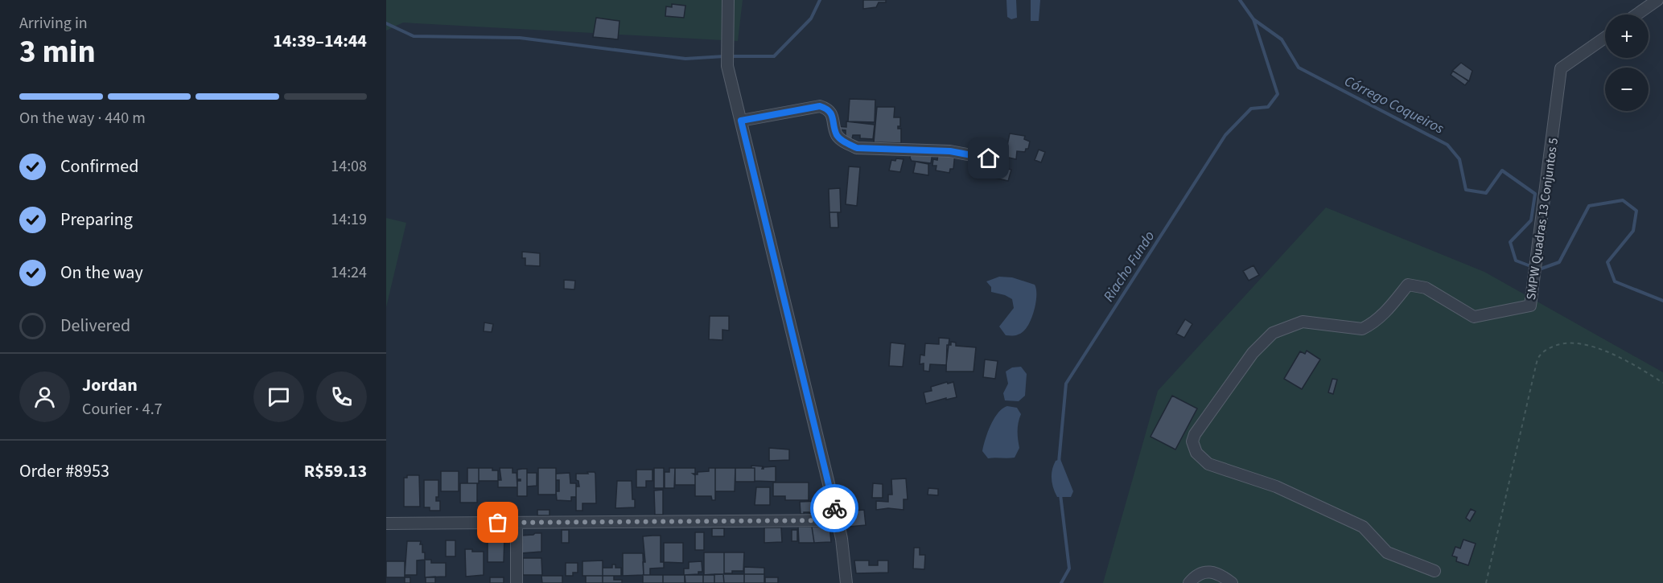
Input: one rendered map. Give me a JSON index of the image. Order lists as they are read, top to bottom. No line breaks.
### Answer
{"streets":{"street":["SMPW Quadras 13 Conjuntos 5"]},"water":["Córrego Coqueiros","Riacho Fundo"],"page":{"heading":["3 min","Arriving in","14:39–14:44"],"panel":["Jordan","Courier · 4.7","Order #8953","R$59.13"],"map_buttons":["+","−"],"bar":"On the way · 440 m","list":[["Confirmed","14:08"],["Preparing","14:19"],["On the way","14:24"],"Delivered"]}}
